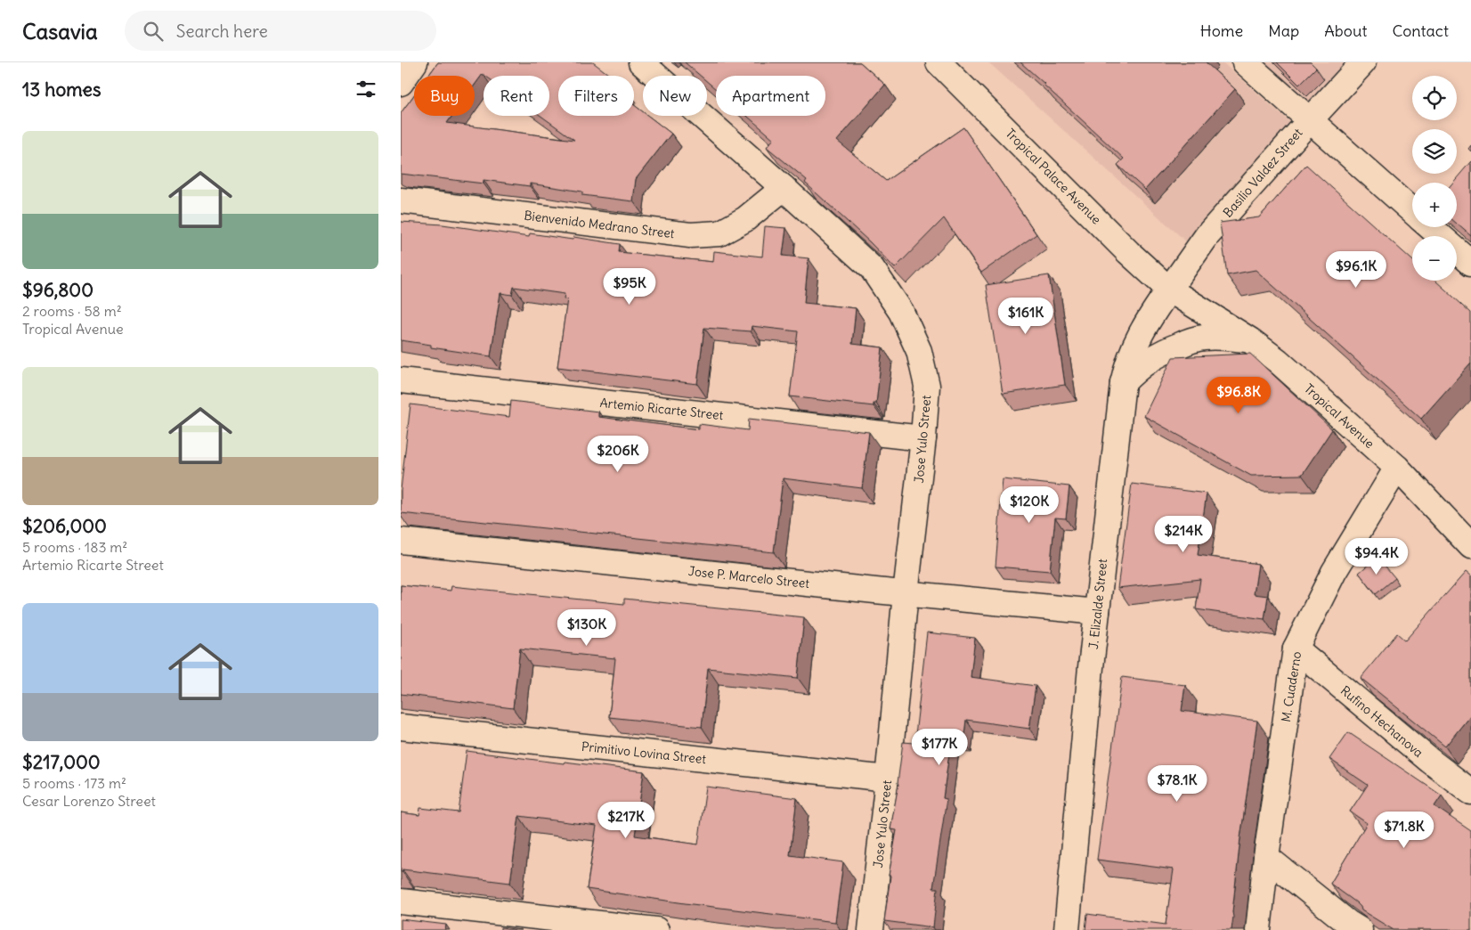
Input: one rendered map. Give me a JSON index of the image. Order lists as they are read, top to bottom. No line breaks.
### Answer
{"streets":{"street":["Basilio Valdez Street","Tropical Palace Avenue","Bienvenido Medrano Street","Artemio Ricarte Street","Tropical Avenue","Jose Yulo Street","Jose P. Marcelo Street","J. Elizalde Street","M. Cuaderno","Rufino Hechanova","Primitivo Lovina Street"]},"crossings":[["Basilio Valdez Street","Tropical Palace Avenue"],["Basilio Valdez Street","Tropical Avenue"],["Basilio Valdez Street","J. Elizalde Street"],["Tropical Palace Avenue","Tropical Avenue"],["Tropical Palace Avenue","J. Elizalde Street"],["Bienvenido Medrano Street","Jose Yulo Street"],["Artemio Ricarte Street","Jose Yulo Street"],["Tropical Avenue","J. Elizalde Street"],["Tropical Avenue","M. Cuaderno"],["Jose Yulo Street","Jose P. Marcelo Street"],["Jose Yulo Street","Primitivo Lovina Street"],["Jose P. Marcelo Street","J. Elizalde Street"],["M. Cuaderno","Rufino Hechanova"]],"page":{"header":"Casavia","search":"Search here","nav":["Home","Map","About","Contact"],"heading":"13 homes","map_buttons":["+","−"],"chip":["Buy","Rent","Filters","New","Apartment"],"list":[{"name":"$96,800","note":"2 rooms · 58 m² · Tropical Avenue"},{"name":"$206,000","note":"5 rooms · 183 m² · Artemio Ricarte Street"},{"name":"$217,000","note":"5 rooms · 173 m² · Cesar Lorenzo Street"}],"price":["$96.1K","$95K","$161K","$96.8K","$206K","$120K","$214K","$94.4K","$130K","$177K","$78.1K","$217K","$71.8K"]}}
